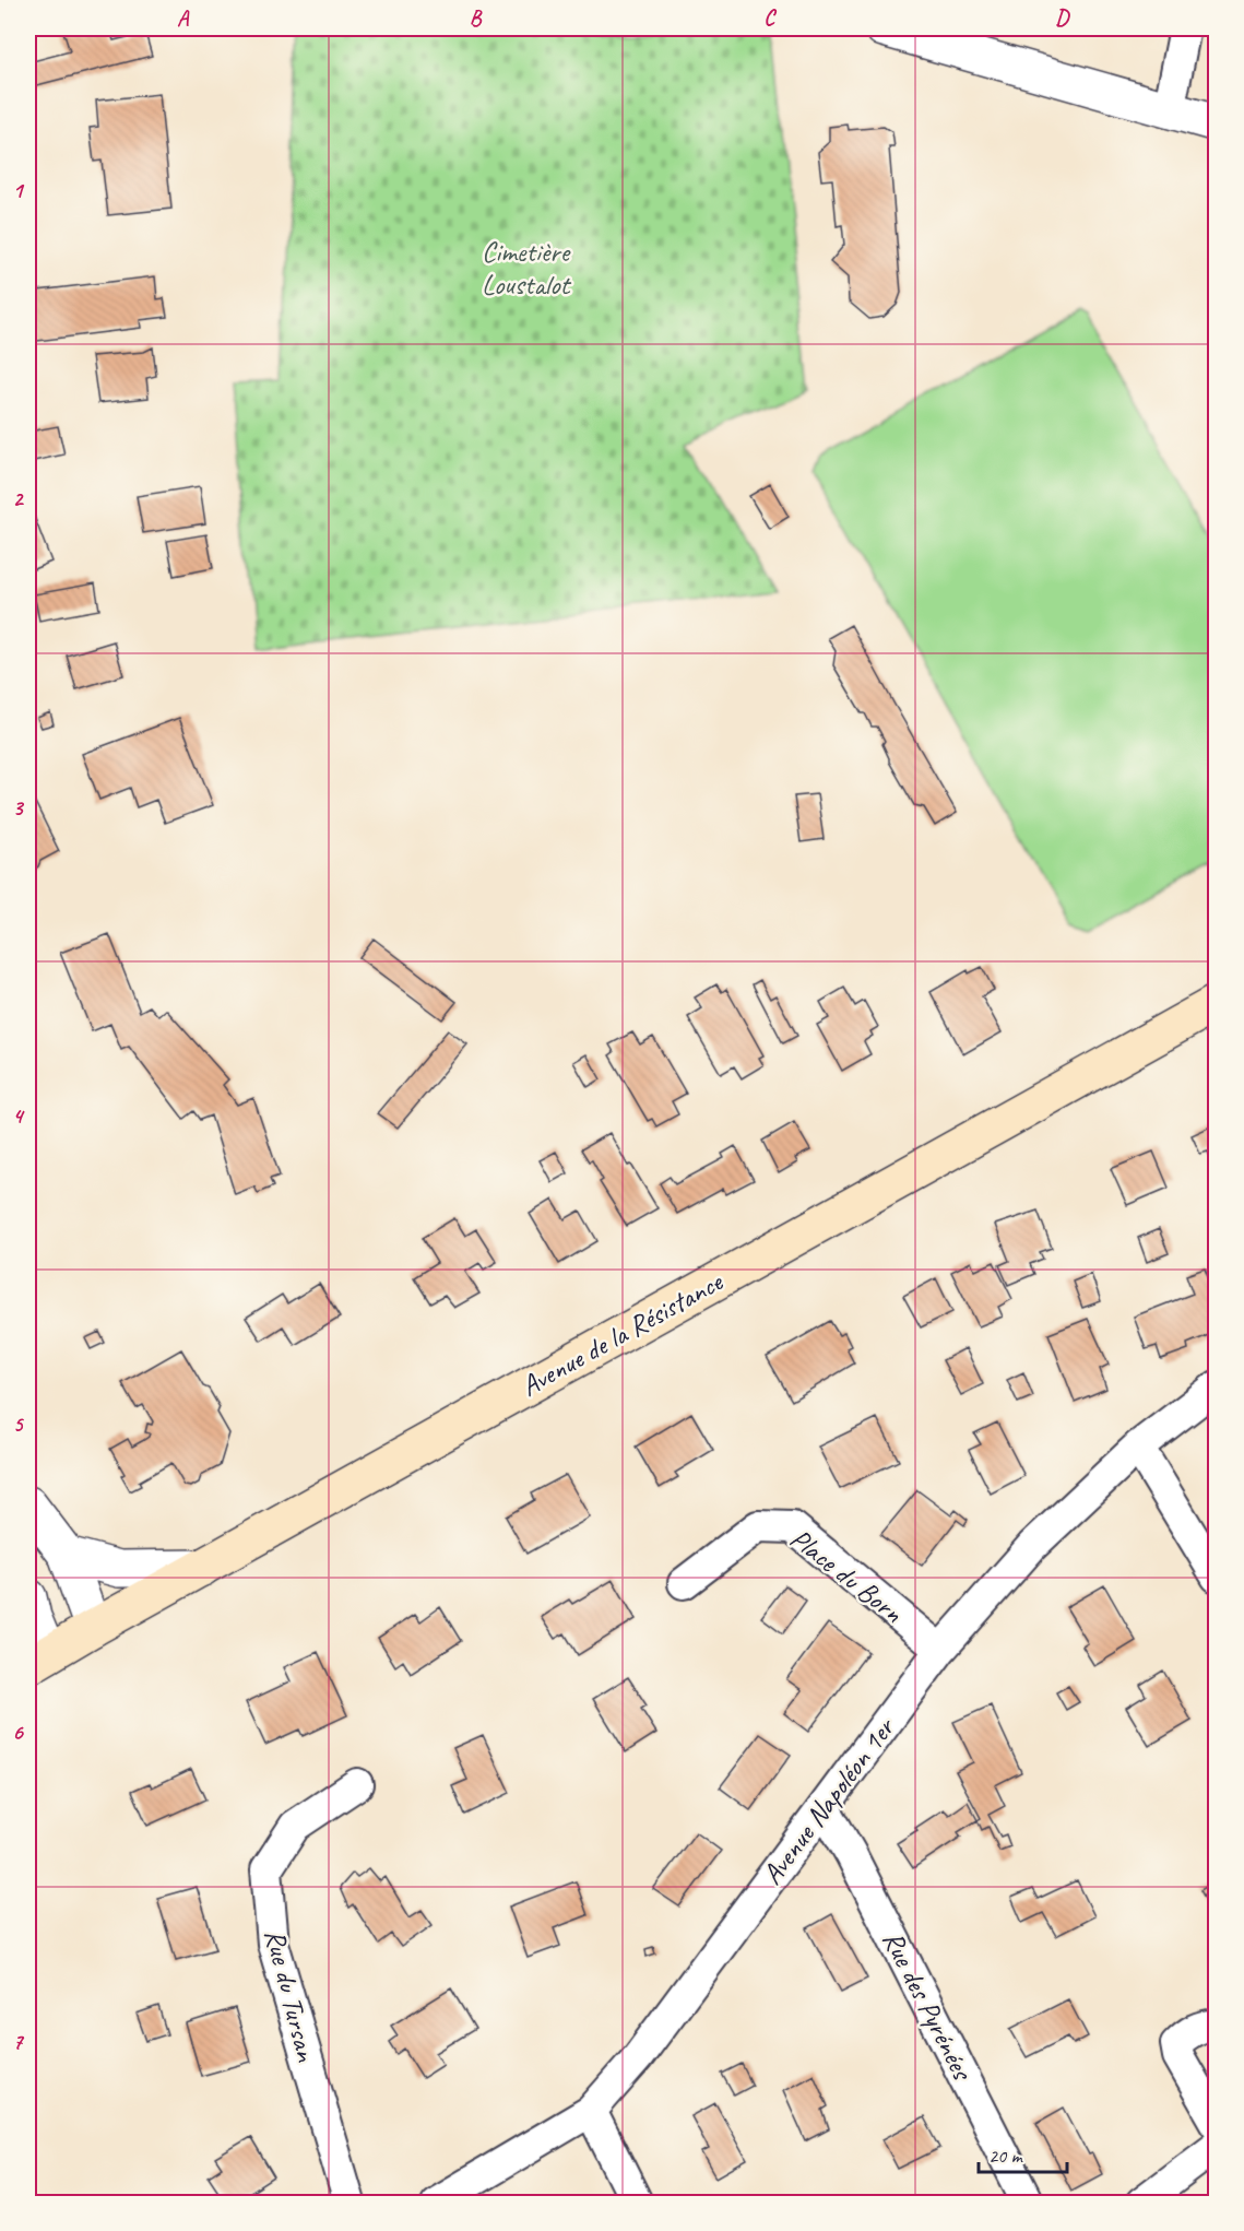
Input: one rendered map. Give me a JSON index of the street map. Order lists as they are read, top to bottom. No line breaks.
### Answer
{"streets":{"main road":["Avenue de la Résistance"],"street":["Place du Born","Avenue Napoléon 1er","Rue du Tursan","Rue des Pyrénées"]},"crossings":[["Place du Born","Avenue Napoléon 1er"],["Avenue Napoléon 1er","Rue des Pyrénées"]],"parks":["Cimetière Loustalot"],"scale_bar":"20 m","grid":{"columns":["A","B","C","D"],"rows":["1","2","3","4","5","6","7"]}}
